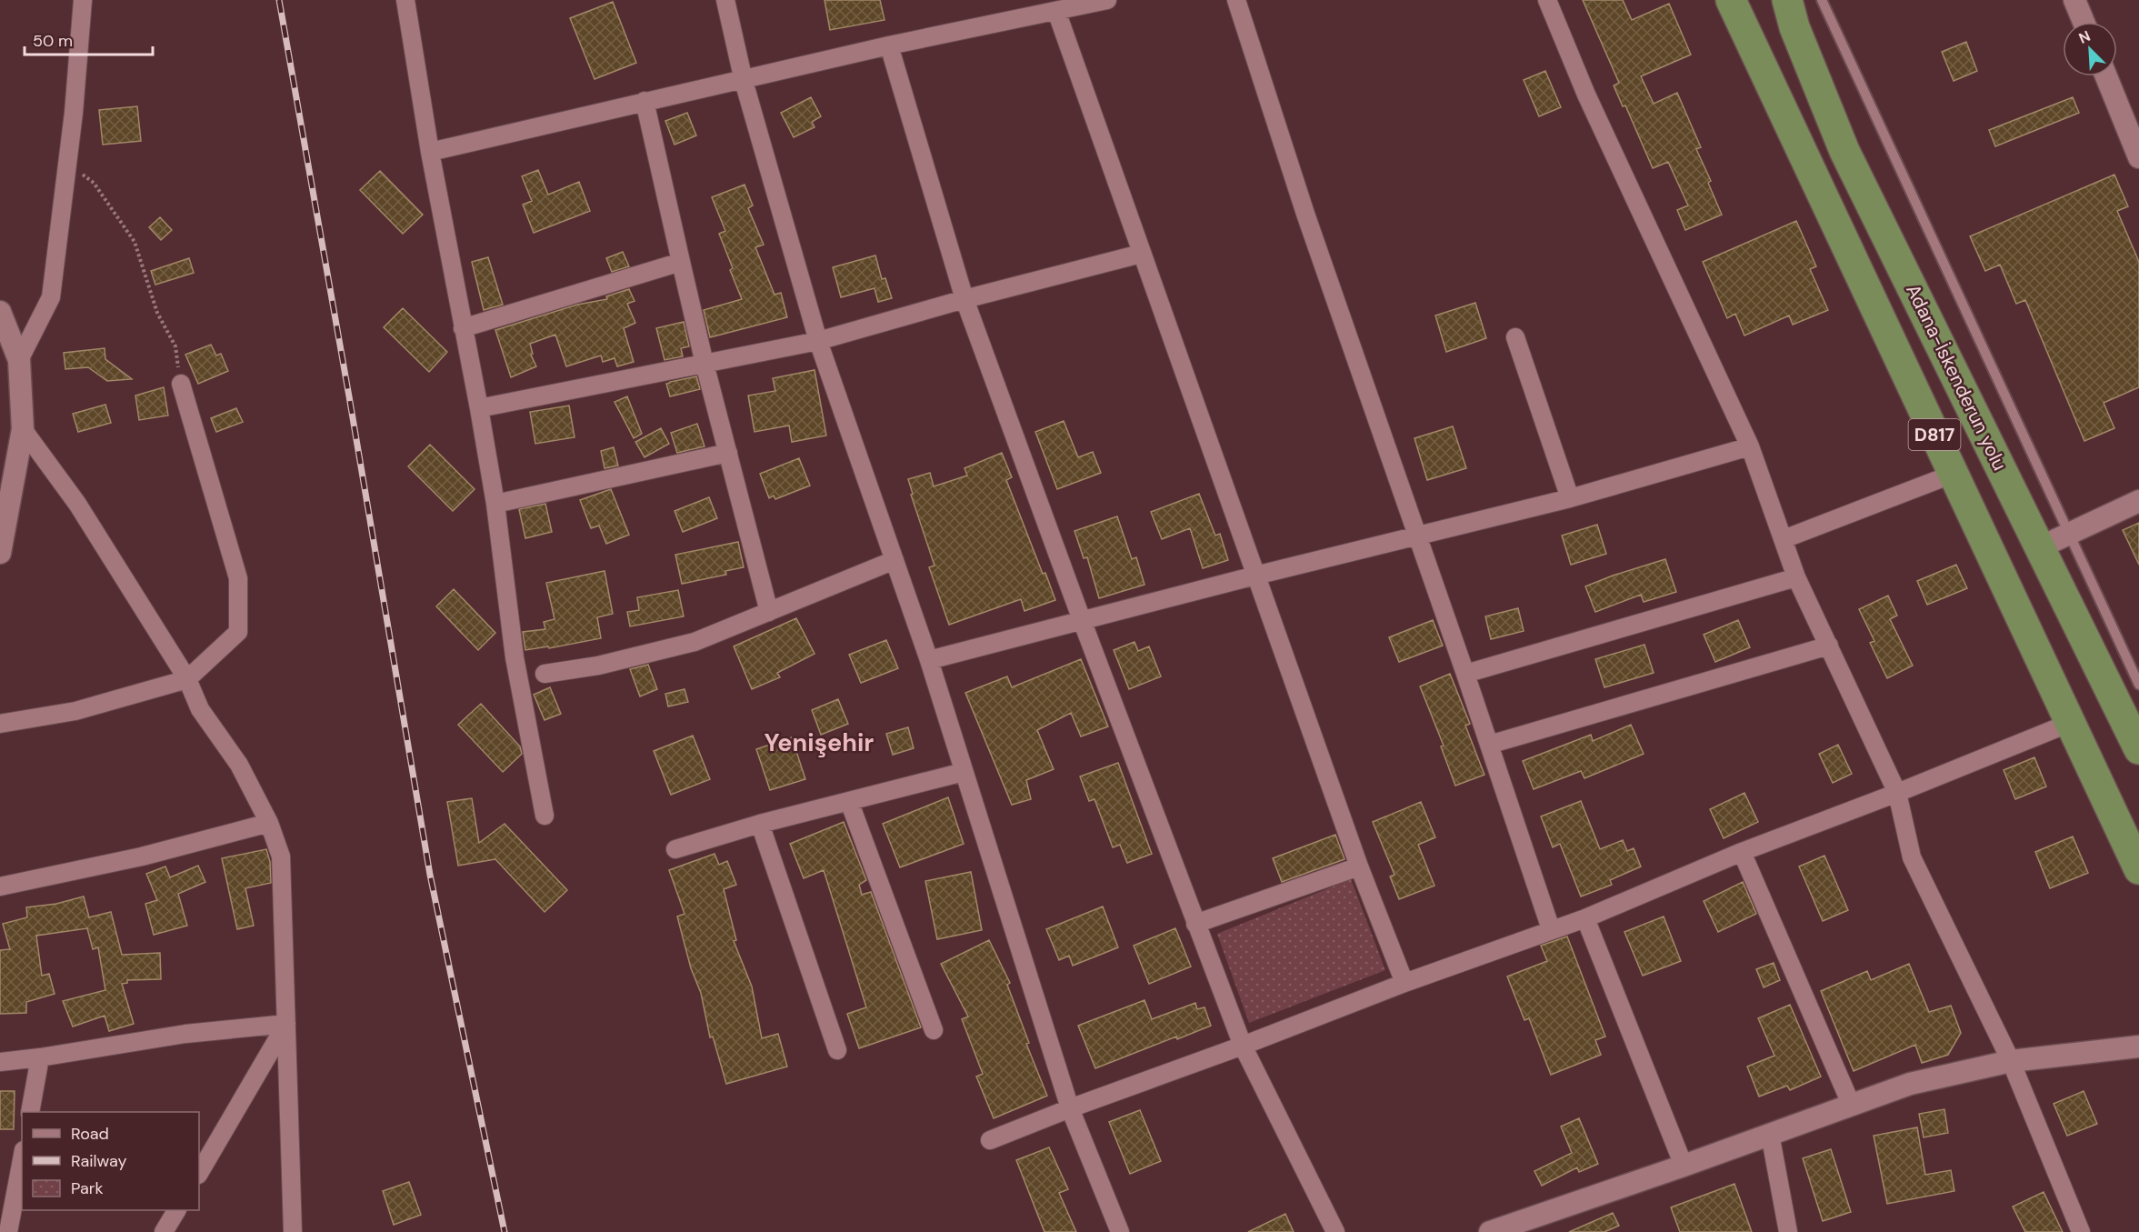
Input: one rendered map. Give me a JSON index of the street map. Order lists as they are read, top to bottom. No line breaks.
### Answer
{"streets":{"highway":["Adana-İskenderun yolu","D817"]},"districts":["Yenişehir"],"legend":["Road","Railway","Park"],"scale_bar":"50 m","north":"top left"}
